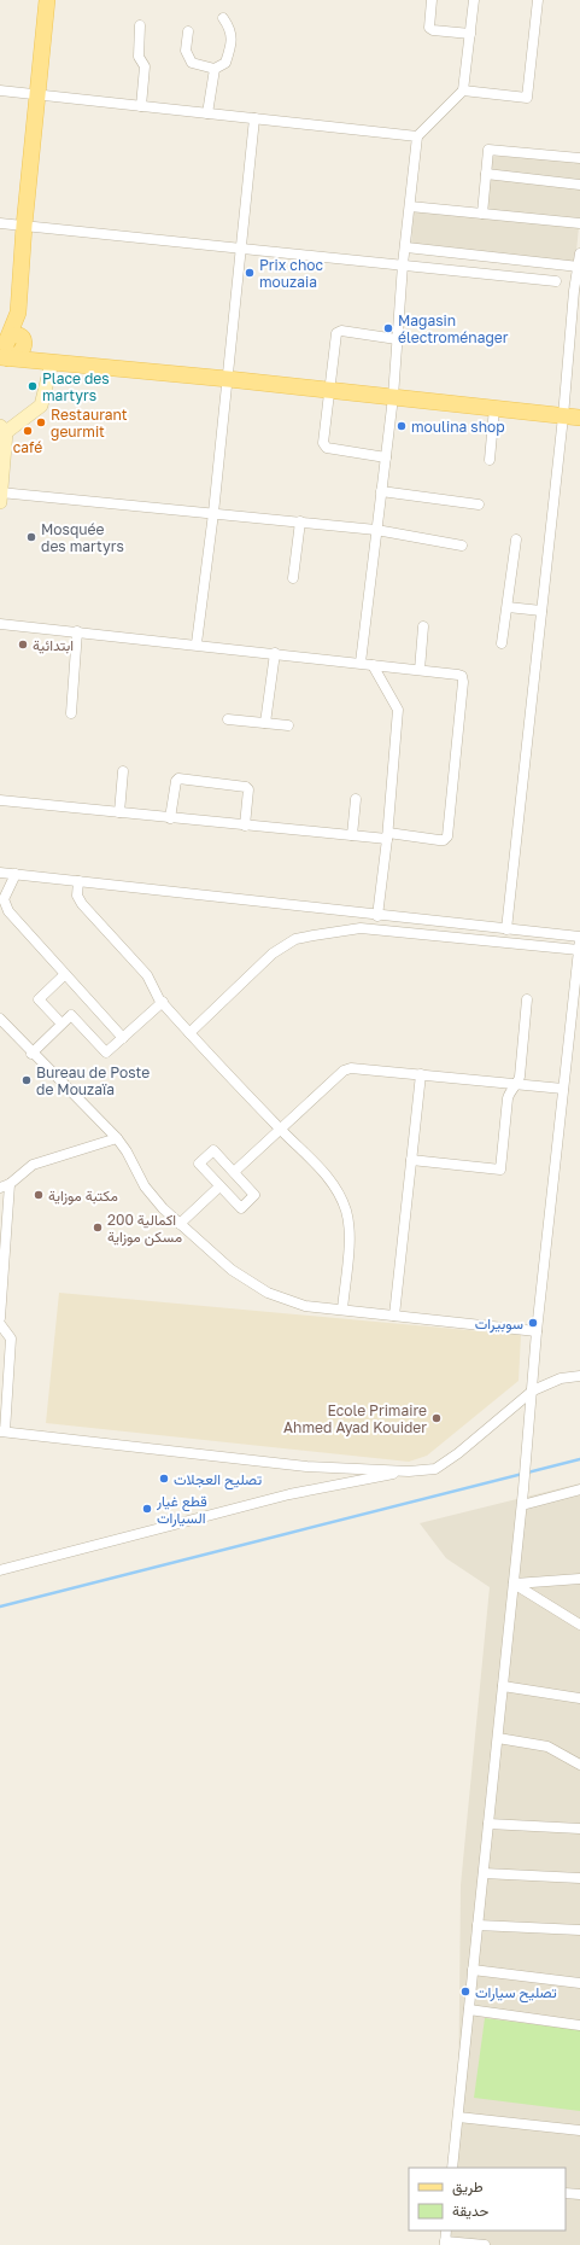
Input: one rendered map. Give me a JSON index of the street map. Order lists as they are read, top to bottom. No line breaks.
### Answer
{"places":["Prix choc mouzaia","Magasin électroménager","Place des martyrs","Restaurant geurmit","moulina shop","café","Mosquée des martyrs","ابتدائية","Bureau de Poste de Mouzaïa","مكتبة موزاية","اكمالية 200 مسكن موزاية","سوبيرات","Ecole Primaire Ahmed Ayad Kouider","تصليح العجلات","قطع غيار السيارات","تصليح سيارات"],"legend":["طريق","حديقة"]}
